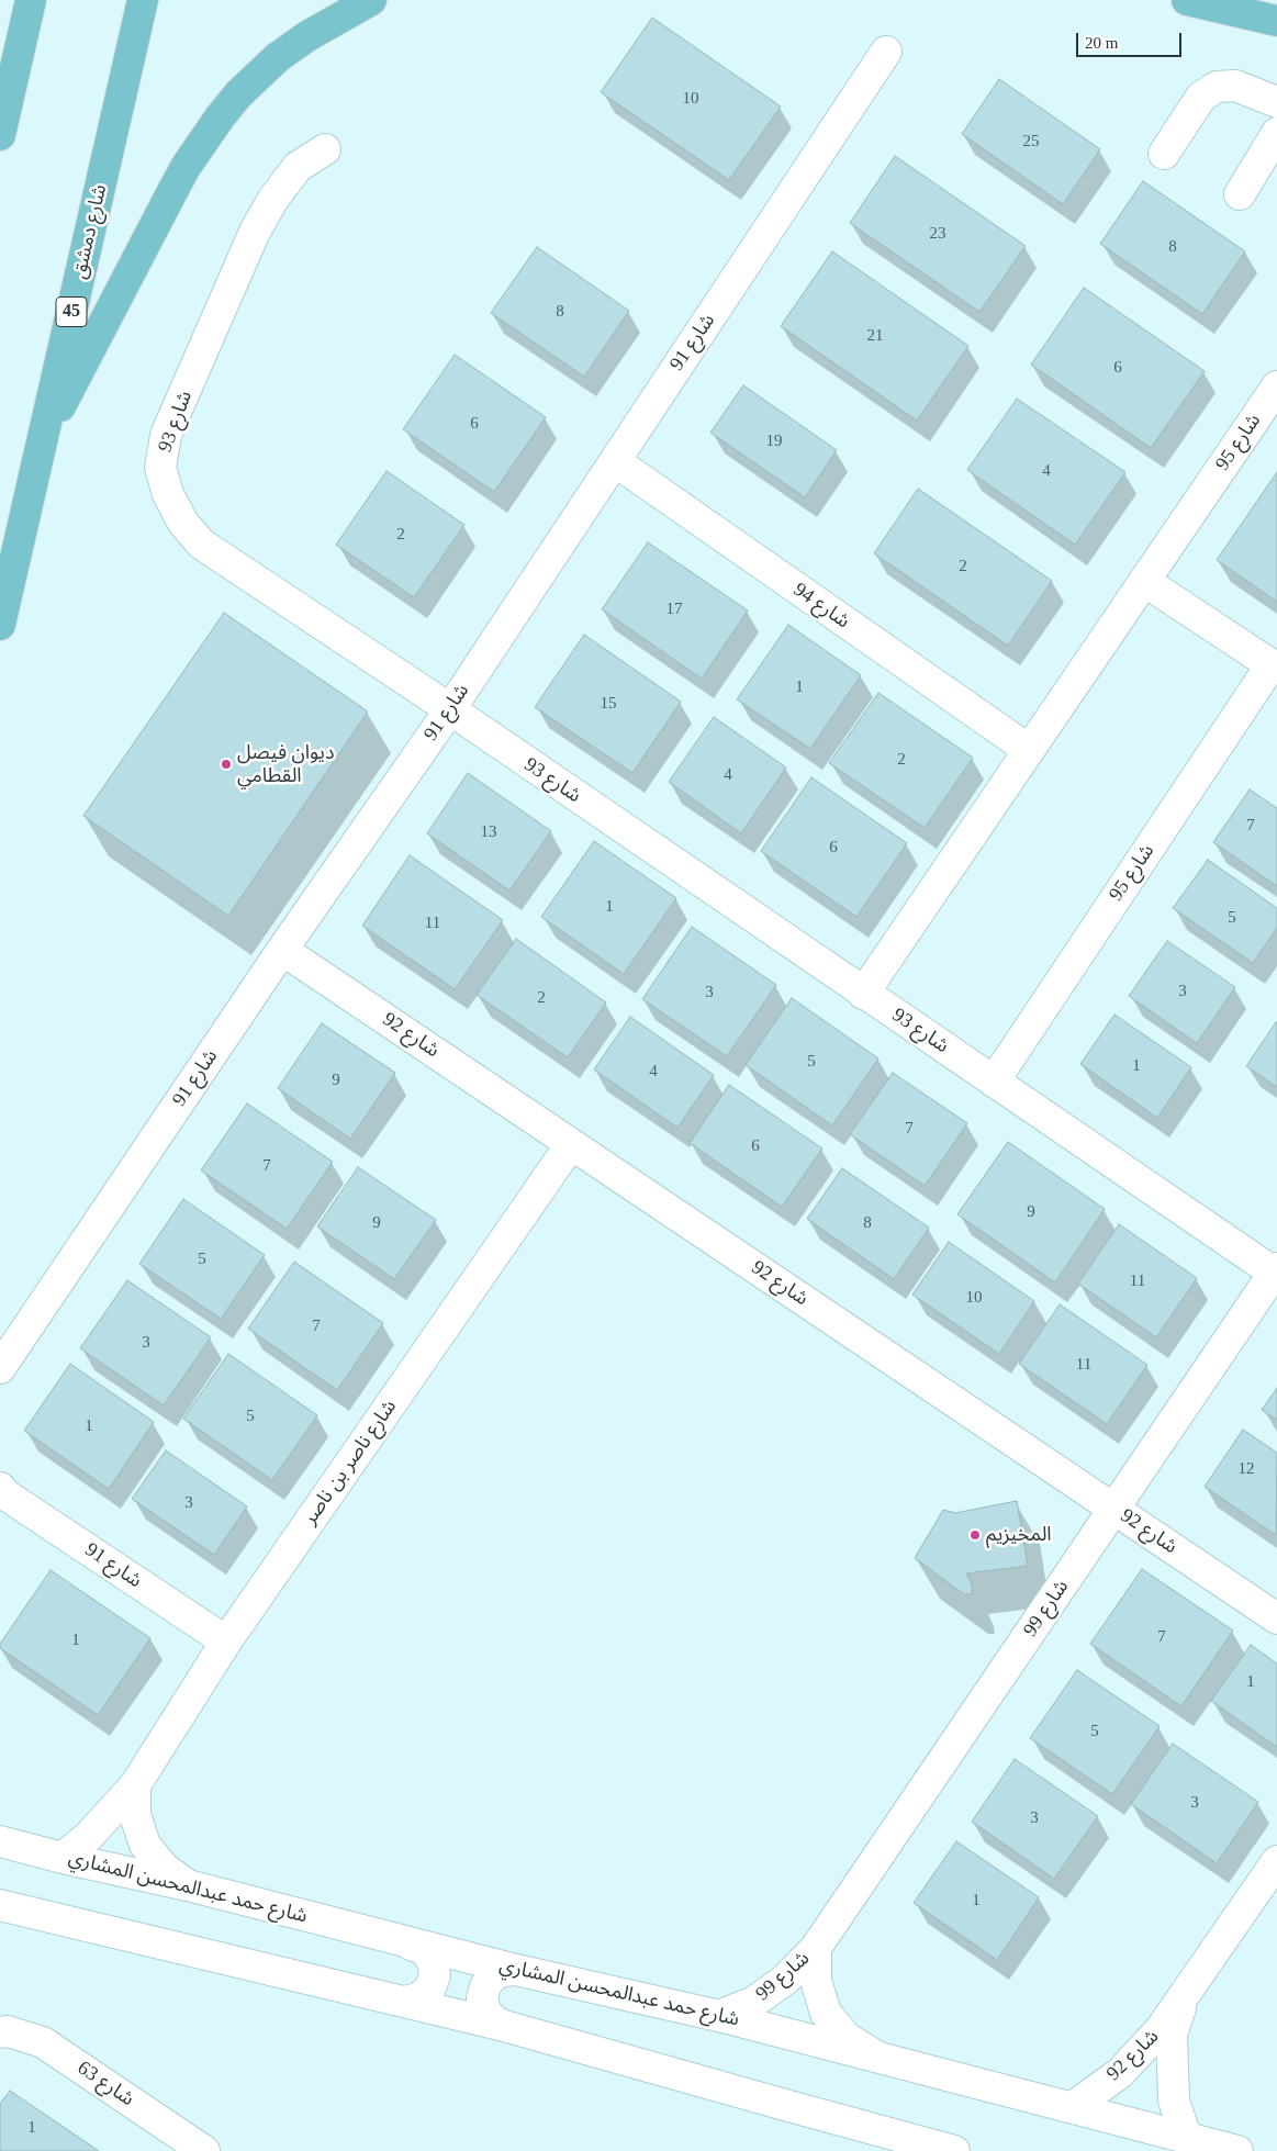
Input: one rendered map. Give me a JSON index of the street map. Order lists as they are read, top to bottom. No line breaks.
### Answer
{"streets":{"main road":["شارع دمشق","45"],"street":["شارع 91","شارع 93","شارع 95","شارع 94","شارع 92","شارع ناصر بن ناصر","شارع 99","شارع حمد عبدالمحسن المشاري","شارع 63"]},"crossings":[["شارع 91","شارع 93"],["شارع 91","شارع 94"],["شارع 91","شارع 92"],["شارع 91","شارع ناصر بن ناصر"],["شارع 93","شارع 95"],["شارع 93","شارع 99"],["شارع 95","شارع 94"],["شارع 92","شارع ناصر بن ناصر"],["شارع 92","شارع 99"],["شارع 92","شارع حمد عبدالمحسن المشاري"],["شارع ناصر بن ناصر","شارع حمد عبدالمحسن المشاري"],["شارع 99","شارع حمد عبدالمحسن المشاري"]],"places":["ديوان فيصل القطامي","المخيزيم"],"house_numbers":["10","25","23","8","8","21","6","6","19","4","2","2","17","1","15","2","4","7","13","6","1","5","11","3","3","2","5","1","4","9","7","6","7","9","9","8","5","11","10","7","3","11","5","1","12","3","7","1","1","5","3","3","1","1"],"scale_bar":"20 m"}
